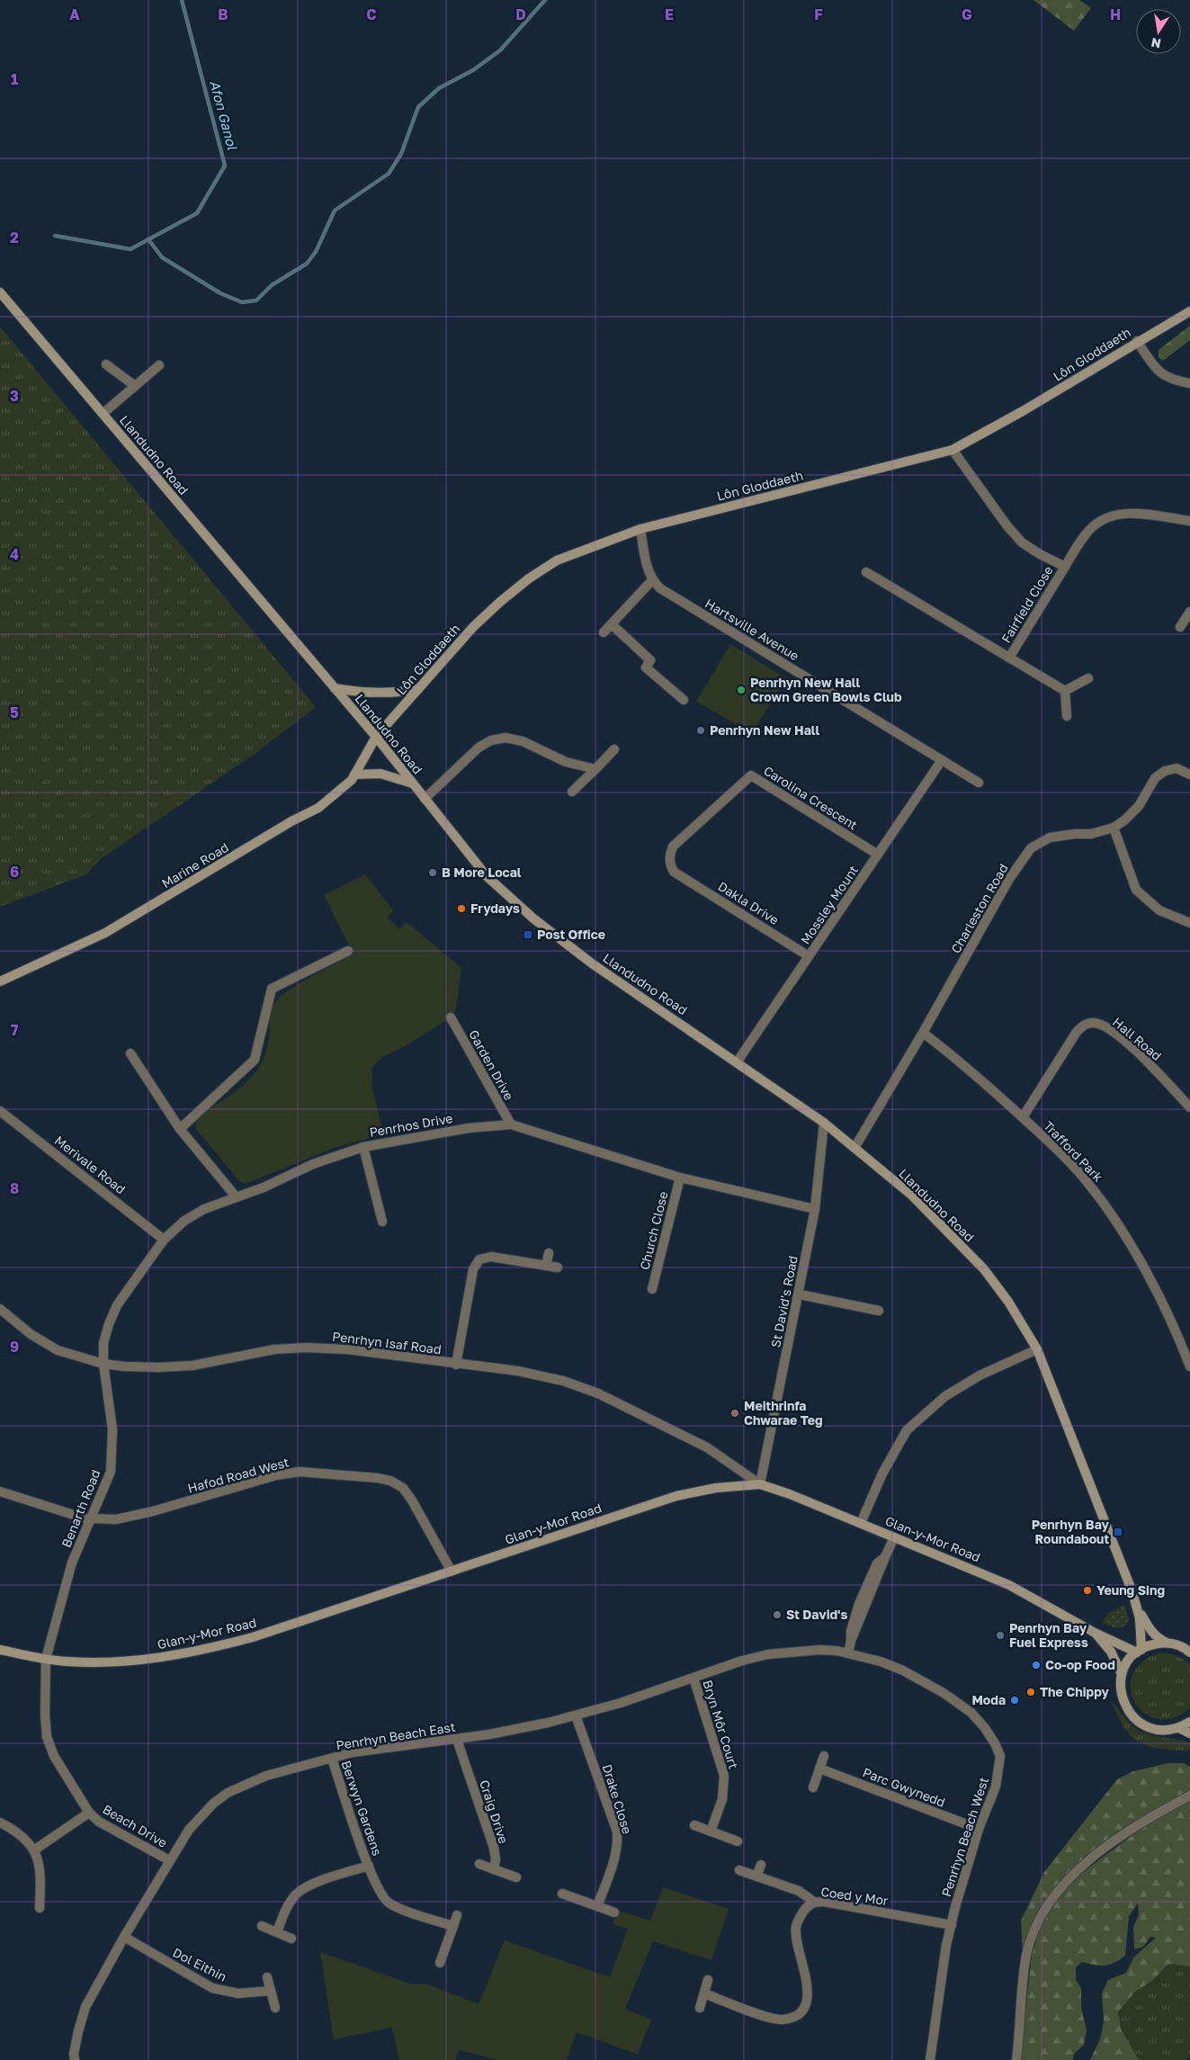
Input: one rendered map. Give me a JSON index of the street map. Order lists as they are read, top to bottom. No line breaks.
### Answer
{"streets":{"street":["Lôn Gloddaeth","Llandudno Road","Fairfield Close","Hartsville Avenue","Carolina Crescent","Marine Road","Dakla Drive","Mossley Mount","Charleston Road","Hall Road","Garden Drive","Penrhos Drive","Trafford Park","Merivale Road","Church Close","St David's Road","Penrhyn Isaf Road","Hafod Road West","Benarth Road","Glan-y-Mor Road","Bryn Môr Court","Penrhyn Beach East","Parc Gwynedd","Drake Close","Berwyn Gardens","Craig Drive","Beach Drive","Penrhyn Beach West","Coed y Mor","Dol Eithin"]},"crossings":[["Lôn Gloddaeth","Llandudno Road"],["Lôn Gloddaeth","Fairfield Close"],["Lôn Gloddaeth","Marine Road"],["Llandudno Road","Marine Road"],["Llandudno Road","Mossley Mount"],["Llandudno Road","Charleston Road"],["Llandudno Road","St David's Road"],["Hartsville Avenue","Mossley Mount"],["Carolina Crescent","Dakla Drive"],["Carolina Crescent","Mossley Mount"],["Dakla Drive","Mossley Mount"],["Charleston Road","Trafford Park"],["Hall Road","Trafford Park"],["Garden Drive","Penrhos Drive"],["Penrhos Drive","Merivale Road"],["Penrhos Drive","Church Close"],["Penrhos Drive","St David's Road"],["Penrhos Drive","Penrhyn Isaf Road"],["Penrhos Drive","Benarth Road"],["St David's Road","Penrhyn Isaf Road"],["St David's Road","Glan-y-Mor Road"],["Penrhyn Isaf Road","Benarth Road"],["Penrhyn Isaf Road","Glan-y-Mor Road"],["Hafod Road West","Benarth Road"],["Hafod Road West","Glan-y-Mor Road"],["Benarth Road","Glan-y-Mor Road"],["Benarth Road","Beach Drive"],["Glan-y-Mor Road","Beach Drive"],["Bryn Môr Court","Penrhyn Beach East"],["Penrhyn Beach East","Drake Close"],["Penrhyn Beach East","Berwyn Gardens"],["Penrhyn Beach East","Craig Drive"],["Penrhyn Beach East","Beach Drive"],["Penrhyn Beach East","Penrhyn Beach West"],["Penrhyn Beach East","Dol Eithin"],["Parc Gwynedd","Penrhyn Beach West"],["Penrhyn Beach West","Coed y Mor"]],"water":["Afon Ganol"],"places":{"other":["Penrhyn New Hall Crown Green Bowls Club","Penrhyn New Hall","B More Local","Frydays","Meithrinfa Chwarae Teg","Yeung Sing","St David's","Penrhyn Bay Fuel Express","Co-op Food","The Chippy","Moda"],"transit":["Post Office","Penrhyn Bay Roundabout"]},"north":"bottom","grid":{"columns":["A","B","C","D","E","F","G","H"],"rows":["1","2","3","4","5","6","7","8","9"]}}
